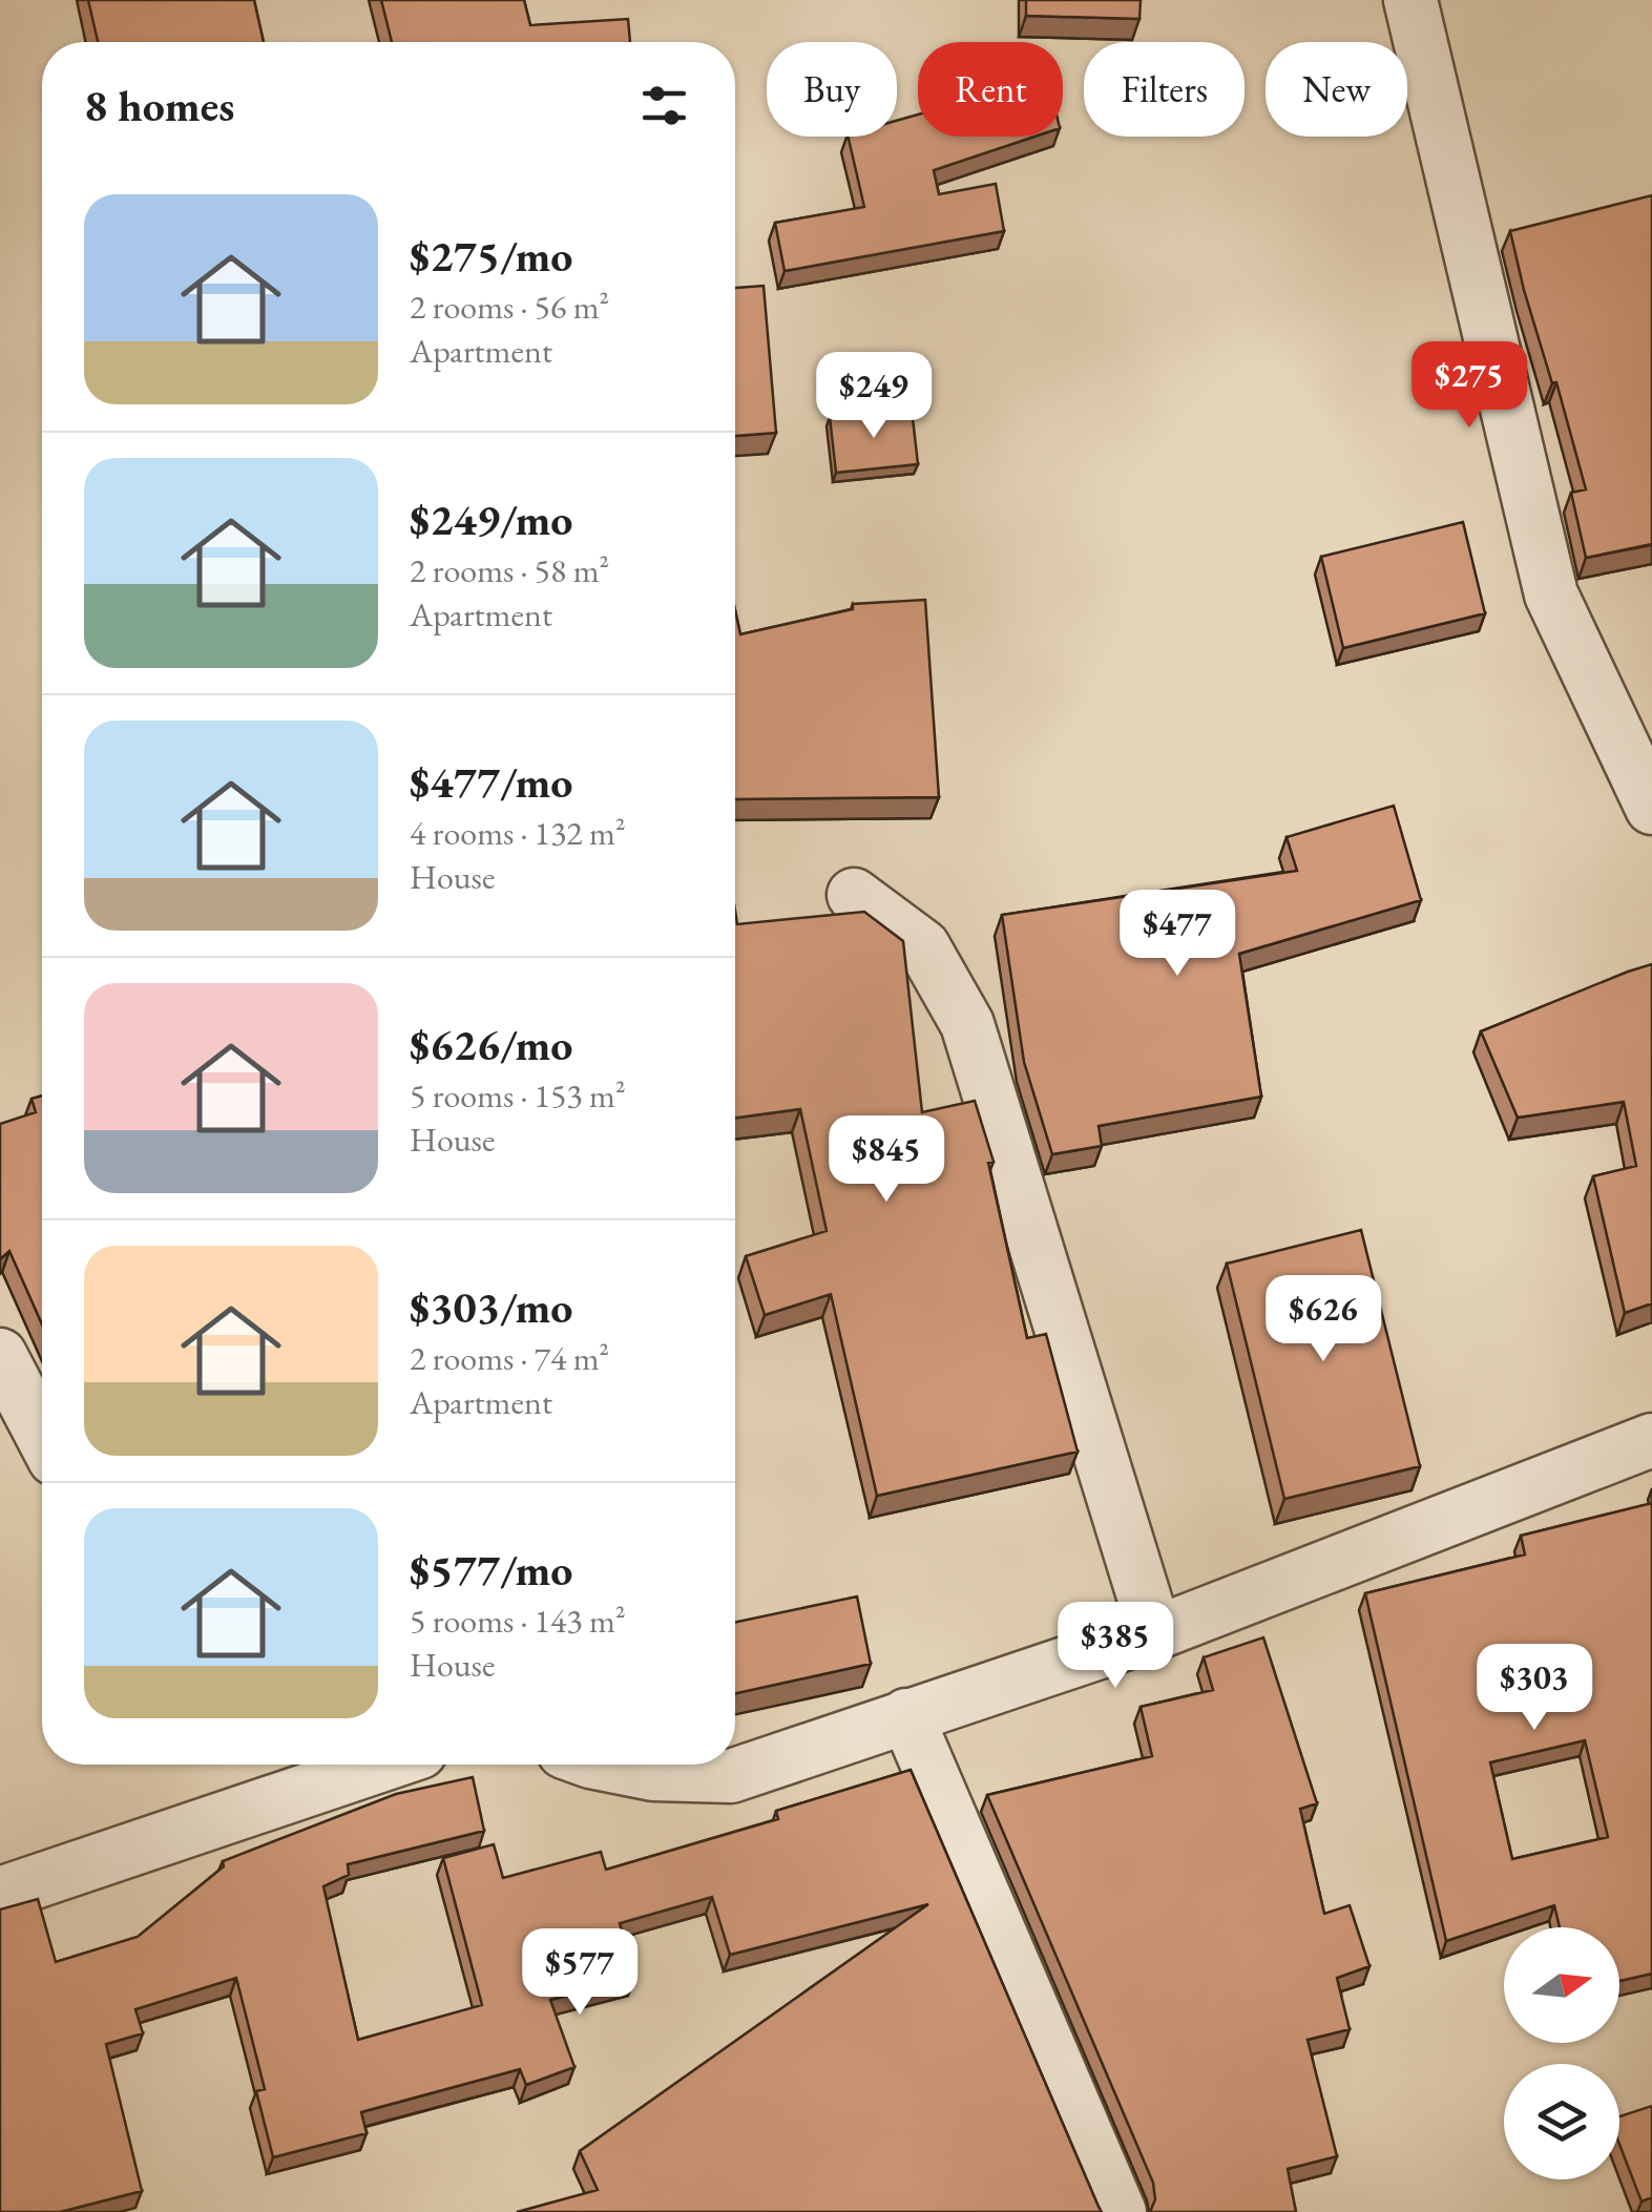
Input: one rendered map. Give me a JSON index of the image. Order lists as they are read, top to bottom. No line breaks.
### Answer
{"north":"right","page":{"chip":["Buy","Rent","Filters","New"],"heading":"8 homes","list":[{"name":"$275/mo","note":"2 rooms · 56 m² · Apartment"},{"name":"$249/mo","note":"2 rooms · 58 m² · Apartment"},{"name":"$477/mo","note":"4 rooms · 132 m² · House"},{"name":"$626/mo","note":"5 rooms · 153 m² · House"},{"name":"$303/mo","note":"2 rooms · 74 m² · Apartment"},{"name":"$577/mo","note":"5 rooms · 143 m² · House"}],"price":["$275","$249","$477","$845","$626","$385","$303","$577"]}}
